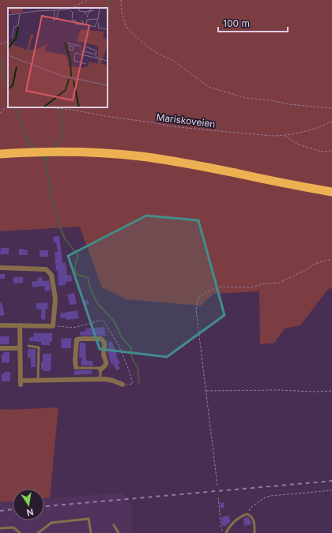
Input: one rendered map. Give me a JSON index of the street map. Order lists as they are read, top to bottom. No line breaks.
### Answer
{"streets":{"path":["Mariskoveien"]},"scale_bar":"100 m","north":"bottom"}
